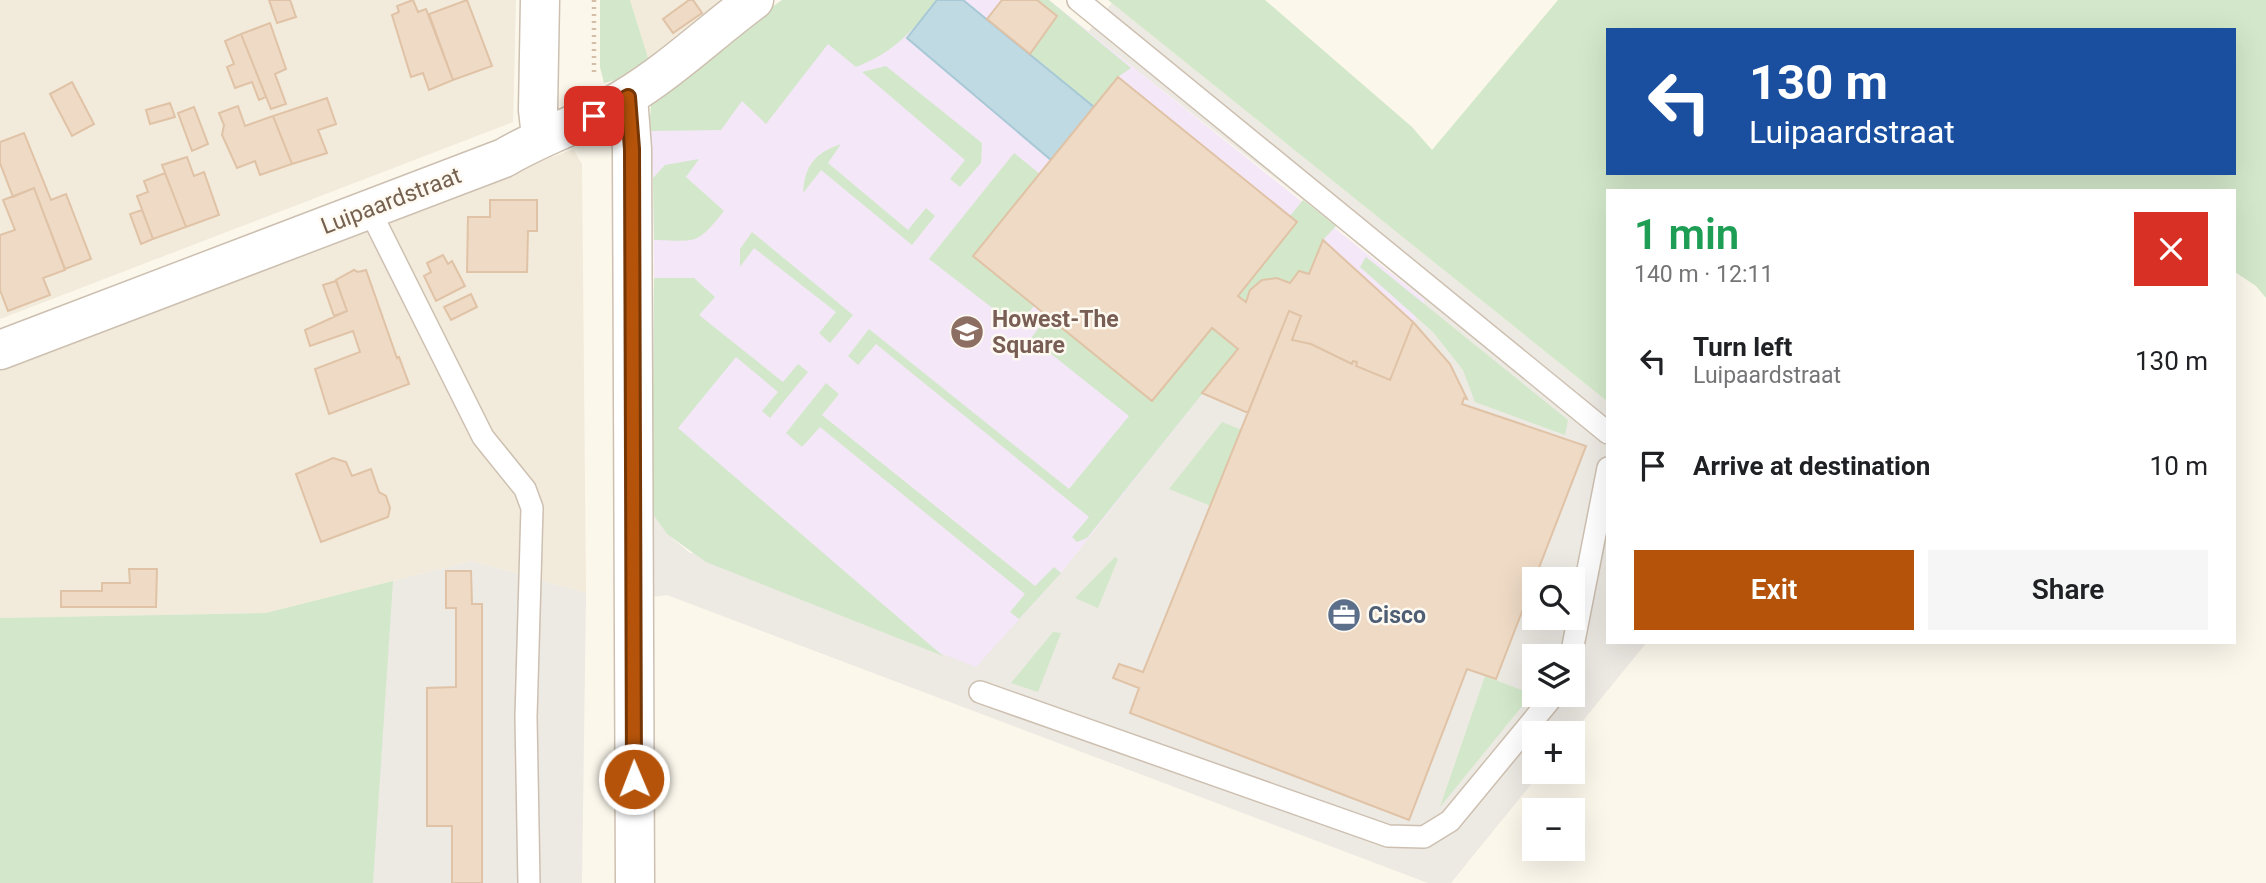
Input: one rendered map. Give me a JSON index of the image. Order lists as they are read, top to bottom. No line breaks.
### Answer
{"streets":{"street":["Luipaardstraat"]},"places":{"school or university":["Howest-The Square"],"office":["Cisco"]},"page":{"turn":["130 m","Luipaardstraat"],"heading":["1 min","140 m · 12:11"],"list":[{"name":"Turn left","note":"Luipaardstraat","value":"130 m"},{"name":"Arrive at destination","value":"10 m"}],"buttons":["Exit","Share"],"map_buttons":["+","−"]}}
